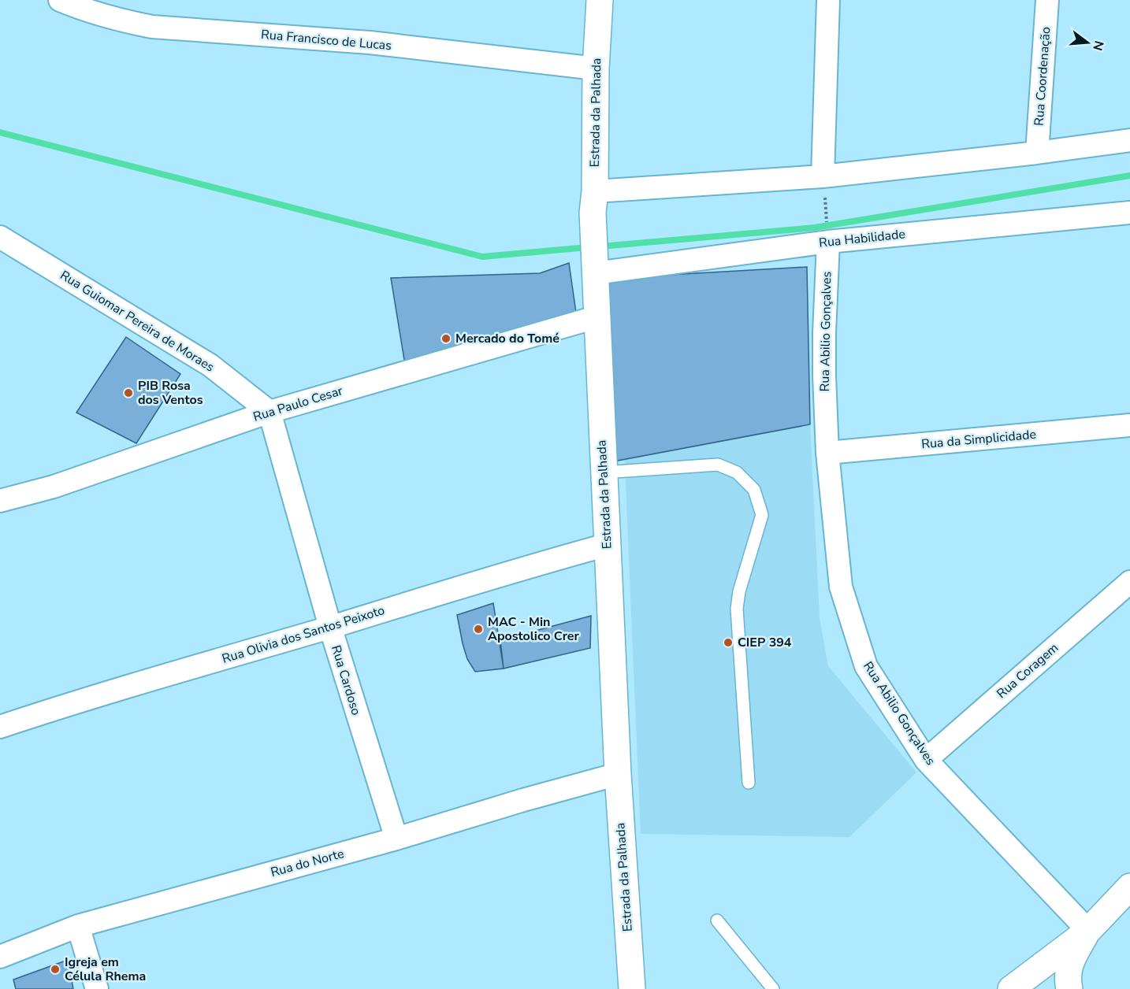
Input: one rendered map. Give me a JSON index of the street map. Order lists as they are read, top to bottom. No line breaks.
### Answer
{"streets":{"main road":["Estrada da Palhada"],"street":["Rua Francisco de Lucas","Rua Coordenação","Rua Habilidade","Rua Guiomar Pereira de Moraes","Rua Abilio Gonçalves","Rua Paulo Cesar","Rua da Simplicidade","Rua Olivia dos Santos Peixoto","Rua Coragem","Rua Cardoso","Rua do Norte"]},"crossings":[["Rua Francisco de Lucas","Estrada da Palhada"],["Estrada da Palhada","Rua Habilidade"],["Estrada da Palhada","Rua Paulo Cesar"],["Estrada da Palhada","Rua Olivia dos Santos Peixoto"],["Estrada da Palhada","Rua do Norte"],["Rua Habilidade","Rua Abilio Gonçalves"],["Rua Guiomar Pereira de Moraes","Rua Paulo Cesar"],["Rua Guiomar Pereira de Moraes","Rua Cardoso"],["Rua Abilio Gonçalves","Rua da Simplicidade"],["Rua Abilio Gonçalves","Rua Coragem"],["Rua Paulo Cesar","Rua Cardoso"],["Rua Olivia dos Santos Peixoto","Rua Cardoso"],["Rua Cardoso","Rua do Norte"]],"places":["Mercado do Tomé","PIB Rosa dos Ventos","MAC - Min Apostolico Crer","CIEP 394","Igreja em Célula Rhema"],"north":"right"}
